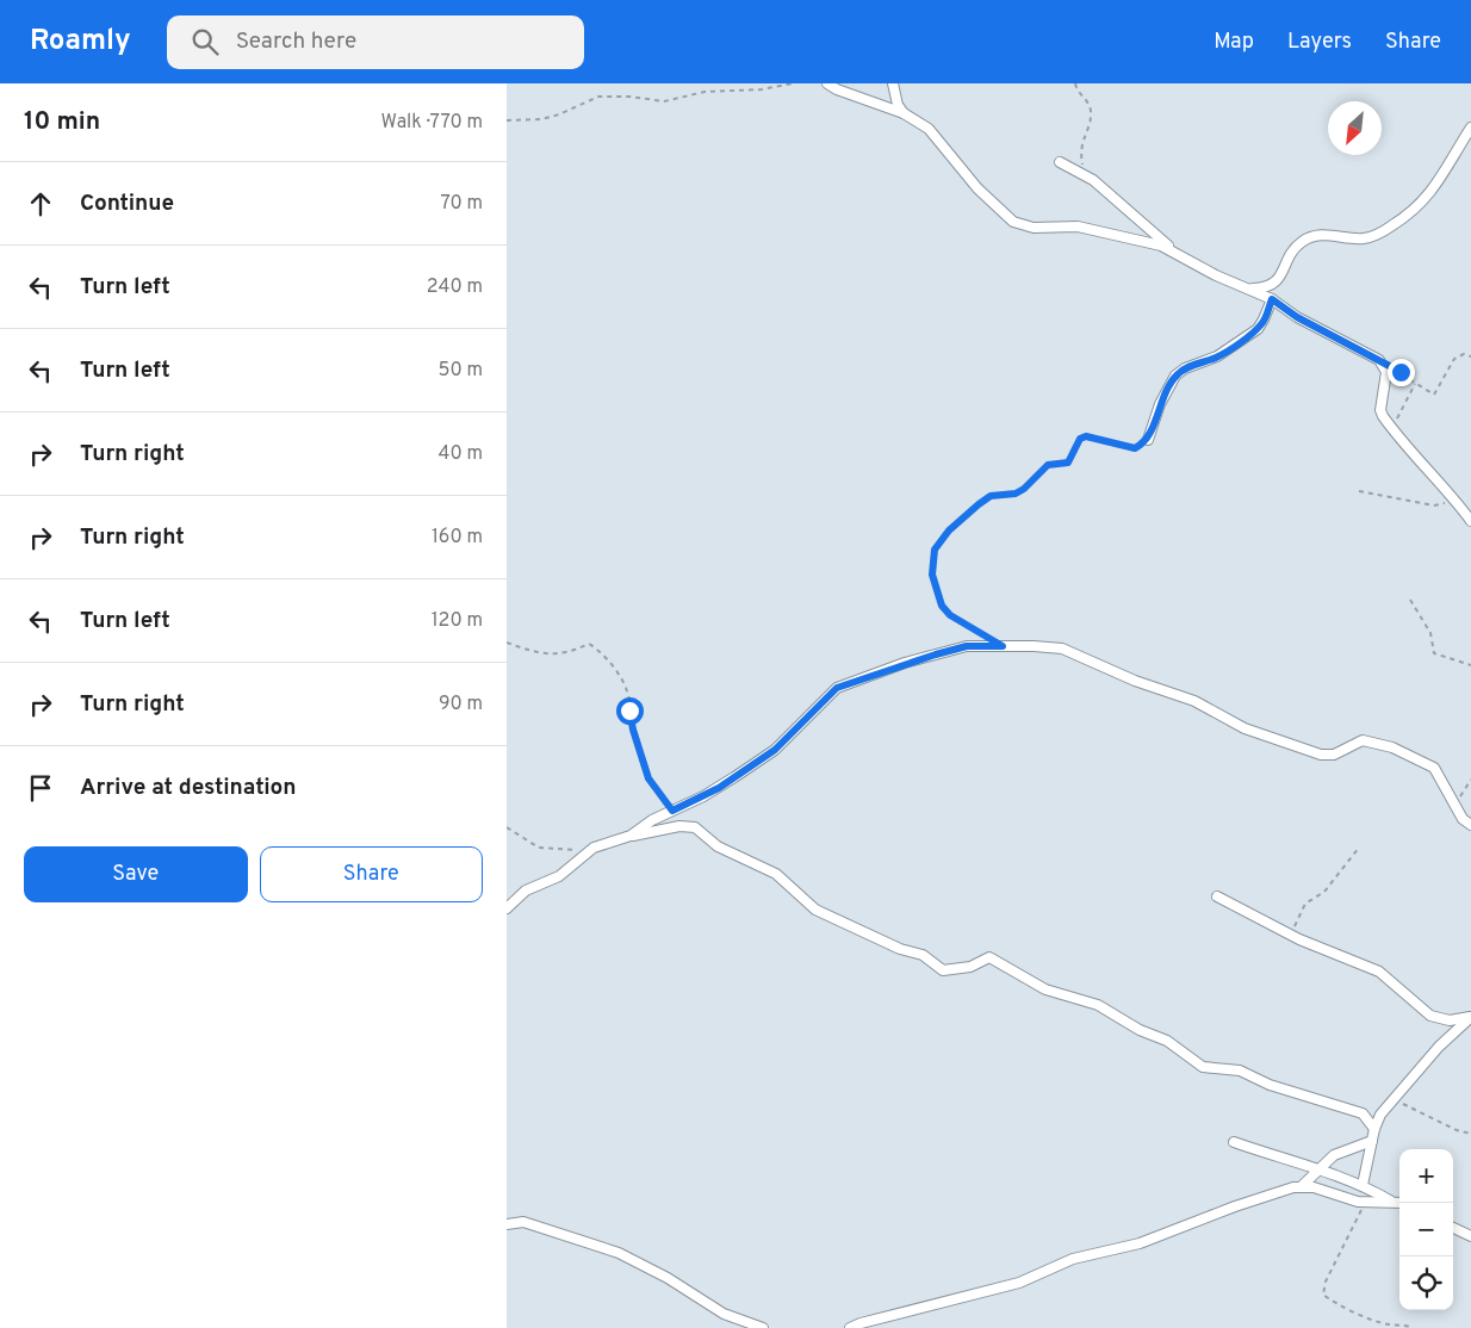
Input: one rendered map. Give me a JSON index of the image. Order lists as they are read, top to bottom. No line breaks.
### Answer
{"north":"bottom left","page":{"header":"Roamly","search":"Search here","nav":["Map","Layers","Share"],"heading":["10 min","Walk · 770 m"],"list":[["Continue","70 m"],["Turn left","240 m"],["Turn left","50 m"],["Turn right","40 m"],["Turn right","160 m"],["Turn left","120 m"],["Turn right","90 m"],"Arrive at destination"],"buttons":["Save","Share"],"map_buttons":["+","−"]}}
